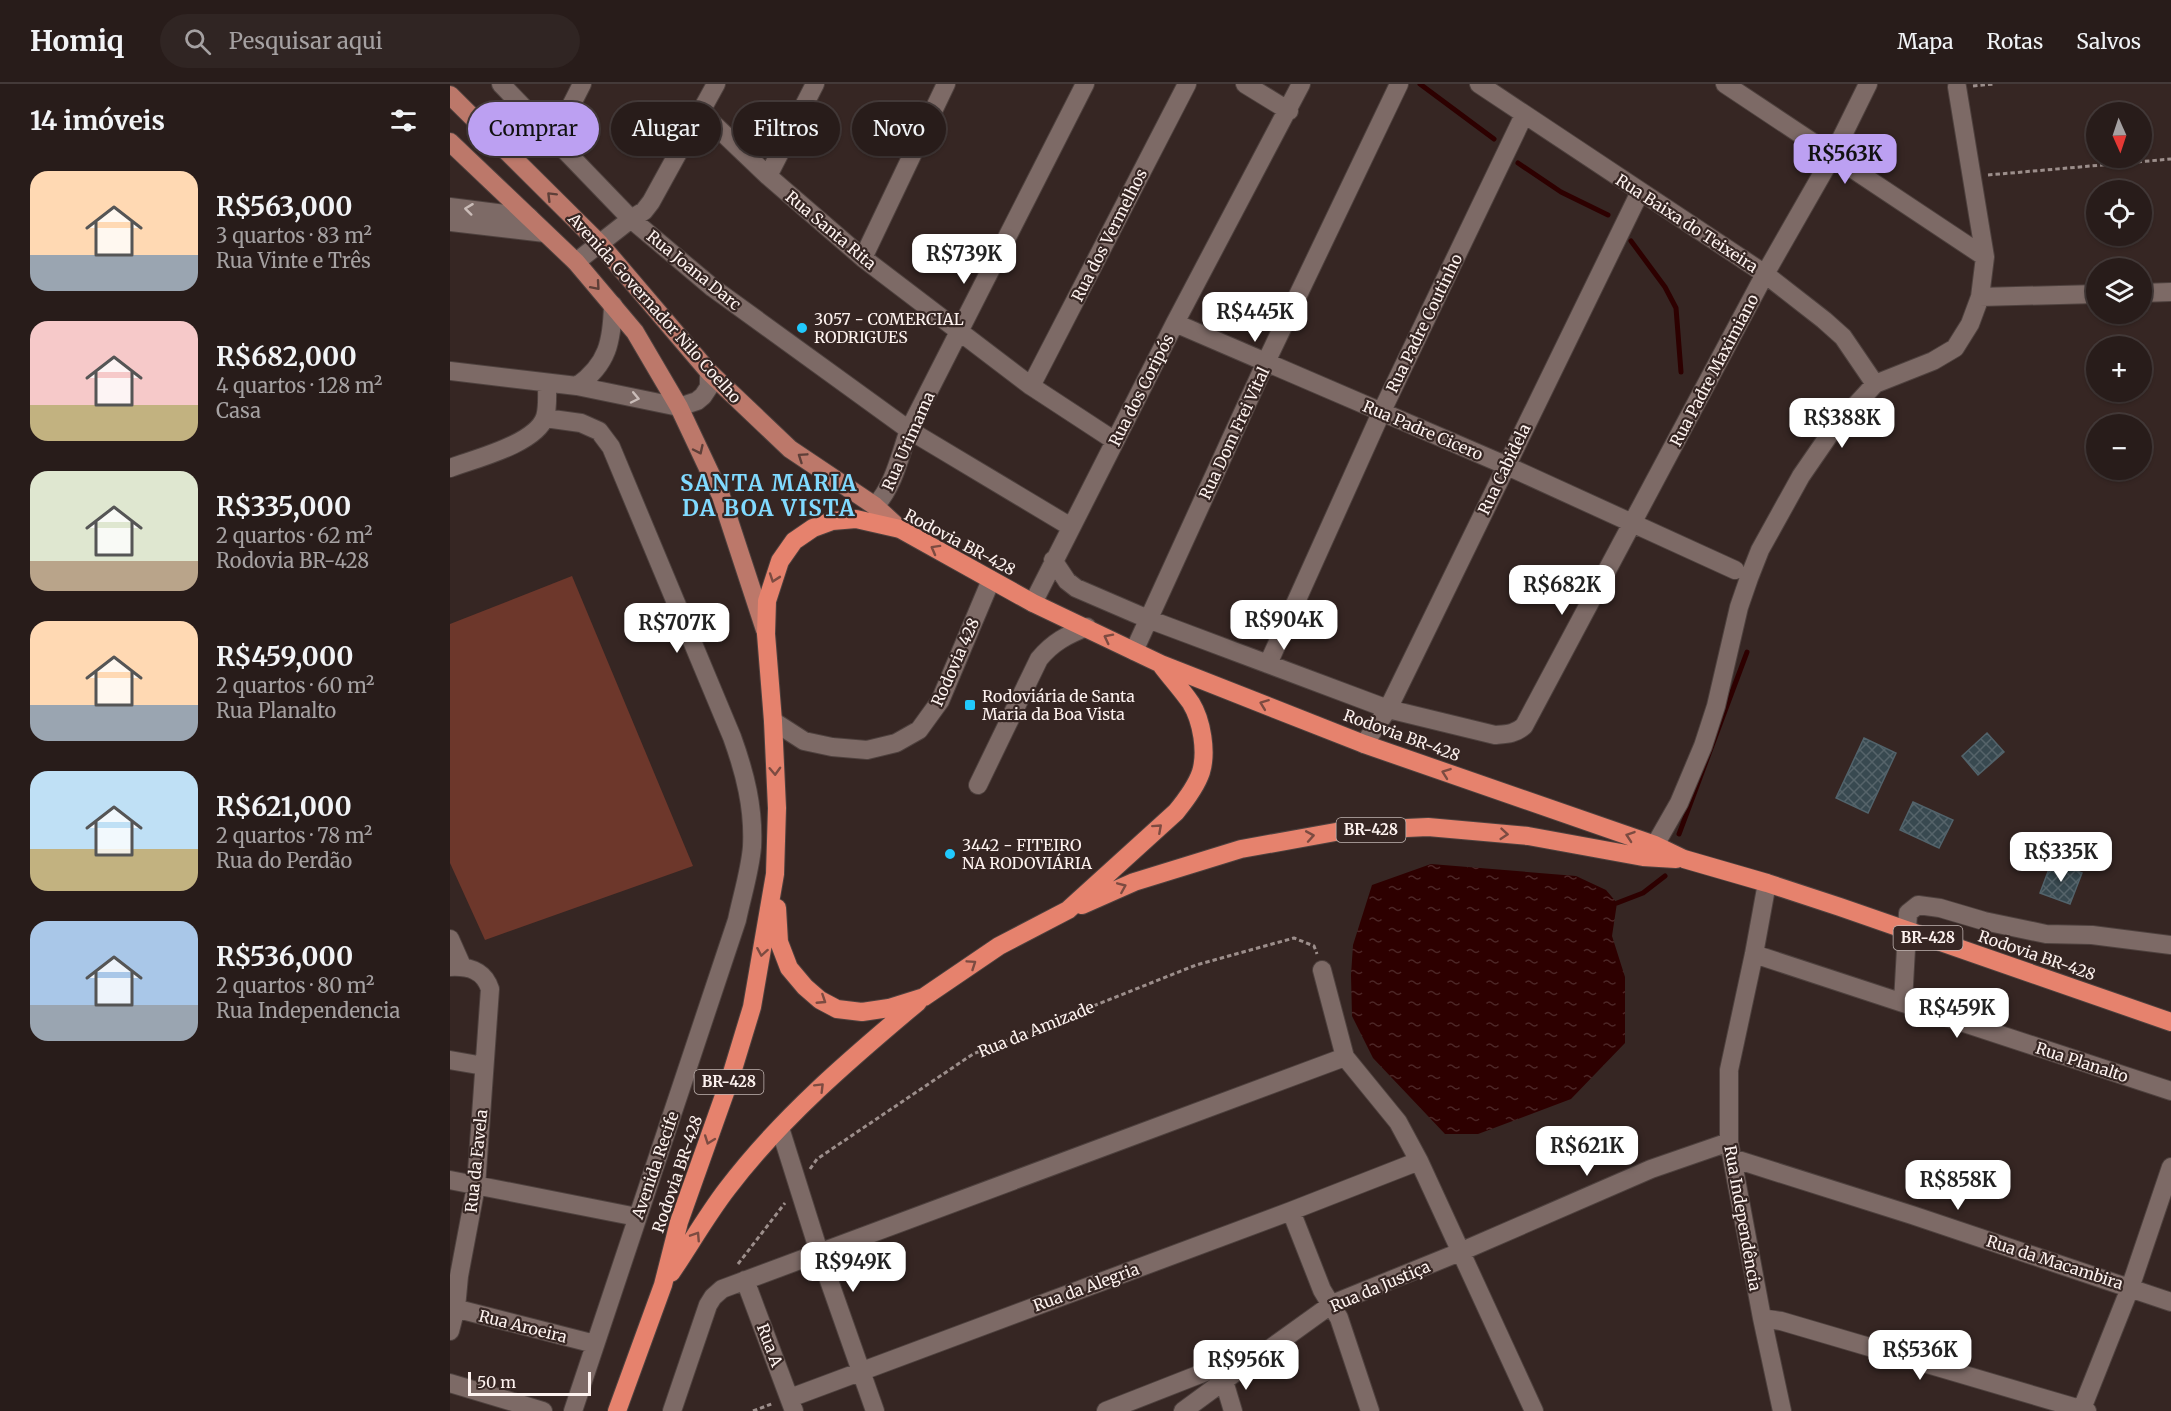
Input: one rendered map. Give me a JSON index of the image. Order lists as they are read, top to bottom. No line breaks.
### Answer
{"streets":{"highway":["Rodovia BR-428","BR-428"],"main road":["Avenida Governador Nilo Coelho"],"street":["Rua Baixa do Teixeira","Rua Santa Rita","Rua dos Vermelhos","Rua Joana Darc","Rua Padre Coutinho","Rua Padre Maximiano","Rua dos Coripós","Rua Padre Cicero","Rua Dom Frei Vital","Rua Urimama","Rua Cabidela","Rodovia 428","Rua Planalto","Rua da Favela","Avenida Recife","Rua Independência","Rua da Macambira","Rua da Justiça","Rua da Alegria","Rua Aroeira","Rua A"],"path":["Rua da Amizade"]},"crossings":[["Rua Baixa do Teixeira","Rua Padre Coutinho"],["Rua Baixa do Teixeira","Rua Padre Maximiano"],["Rua Baixa do Teixeira","Rua Cabidela"],["Rua Santa Rita","Rua dos Vermelhos"],["Rua Santa Rita","Rua dos Coripós"],["Rua Santa Rita","Rua Urimama"],["Rua Joana Darc","Rua dos Coripós"],["Rua Joana Darc","Rua Urimama"],["Avenida Governador Nilo Coelho","Rua Urimama"],["Avenida Governador Nilo Coelho","Rodovia BR-428"],["Rua Padre Coutinho","Rua Padre Cicero"],["Rua Padre Maximiano","Rua Padre Cicero"],["Rua Padre Maximiano","Rua Cabidela"],["Rua dos Coripós","Rua Padre Cicero"],["Rua dos Coripós","Rodovia BR-428"],["Rua Padre Cicero","Rua Dom Frei Vital"],["Rua Padre Cicero","Rua Cabidela"],["Rua Dom Frei Vital","Rodovia BR-428"],["Rua Cabidela","Rodovia BR-428"],["Rodovia BR-428","Rodovia 428"],["Rodovia BR-428","BR-428"],["Rodovia BR-428","Rua Independência"],["Rua da Amizade","Rua A"],["Rua Planalto","Rua Independência"],["Rua da Favela","Rua Aroeira"],["Avenida Recife","Rua Aroeira"],["Rua Independência","Rua da Macambira"],["Rua Independência","Rua da Justiça"],["Rua da Macambira","Rua da Justiça"],["Rua da Alegria","Rua A"]],"districts":["SANTA MARIA DA BOA VISTA"],"places":{"other":["3057 - COMERCIAL RODRIGUES","3442 - FITEIRO NA RODOVIÁRIA"],"transit":["Rodoviária de Santa Maria da Boa Vista"]},"scale_bar":"50 m","north":"bottom","page":{"header":"Homiq","search":"Pesquisar aqui","nav":["Mapa","Rotas","Salvos"],"heading":"14 imóveis","map_buttons":["+","−"],"chip":["Comprar","Alugar","Filtros","Novo"],"price":["R$563K","R$739K","R$445K","R$388K","R$682K","R$904K","R$707K","R$335K","R$459K","R$621K","R$858K","R$949K","R$536K","R$956K"],"list":[{"name":"R$563,000","note":"3 quartos · 83 m² · Rua Vinte e Três"},{"name":"R$682,000","note":"4 quartos · 128 m² · Casa"},{"name":"R$335,000","note":"2 quartos · 62 m² · Rodovia BR-428"},{"name":"R$459,000","note":"2 quartos · 60 m² · Rua Planalto"},{"name":"R$621,000","note":"2 quartos · 78 m² · Rua do Perdão"},{"name":"R$536,000","note":"2 quartos · 80 m² · Rua Independencia"}],"scale":"50 m"}}
